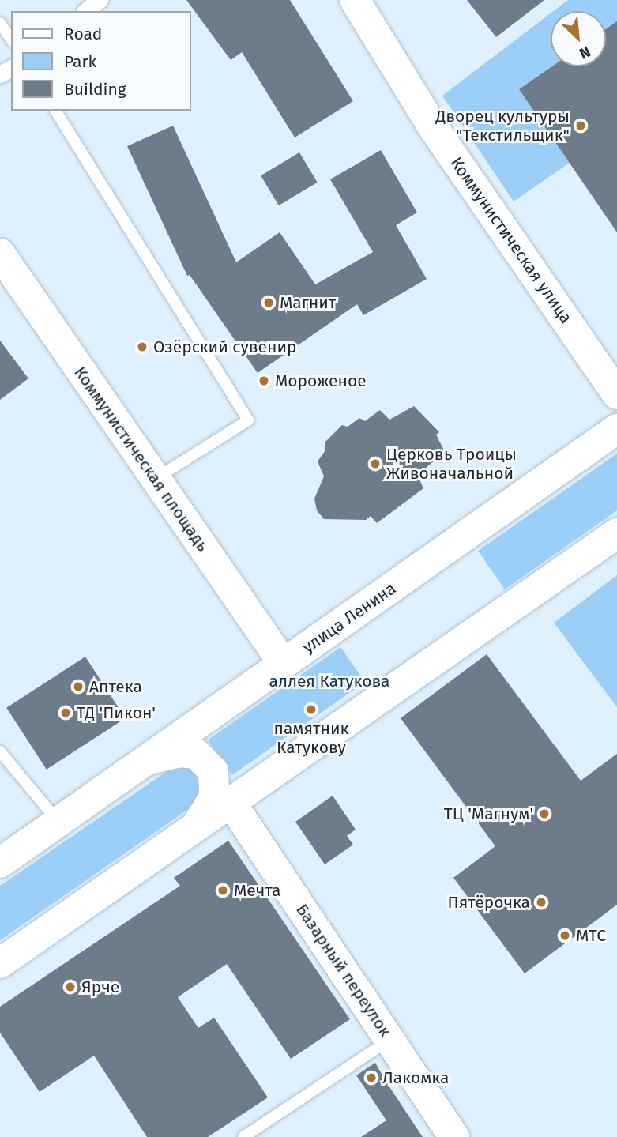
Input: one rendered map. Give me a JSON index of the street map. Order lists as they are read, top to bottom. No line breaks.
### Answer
{"streets":{"main road":["Коммунистическая улица","Коммунистическая площадь","улица Ленина","Базарный переулок"]},"crossings":[["Коммунистическая площадь","улица Ленина"]],"parks":["аллея Катукова"],"places":["Дворец культуры \"Текстильщик\"","Магнит","Озёрский сувенир","Мороженое","Церковь Троицы Живоначальной","Аптека","памятник Катукову","ТД 'Пикон'","ТЦ 'Магнум'","Мечта","Пятёрочка","МТС","Ярче","Лакомка"],"legend":["Road","Park","Building"],"north":"bottom right"}
